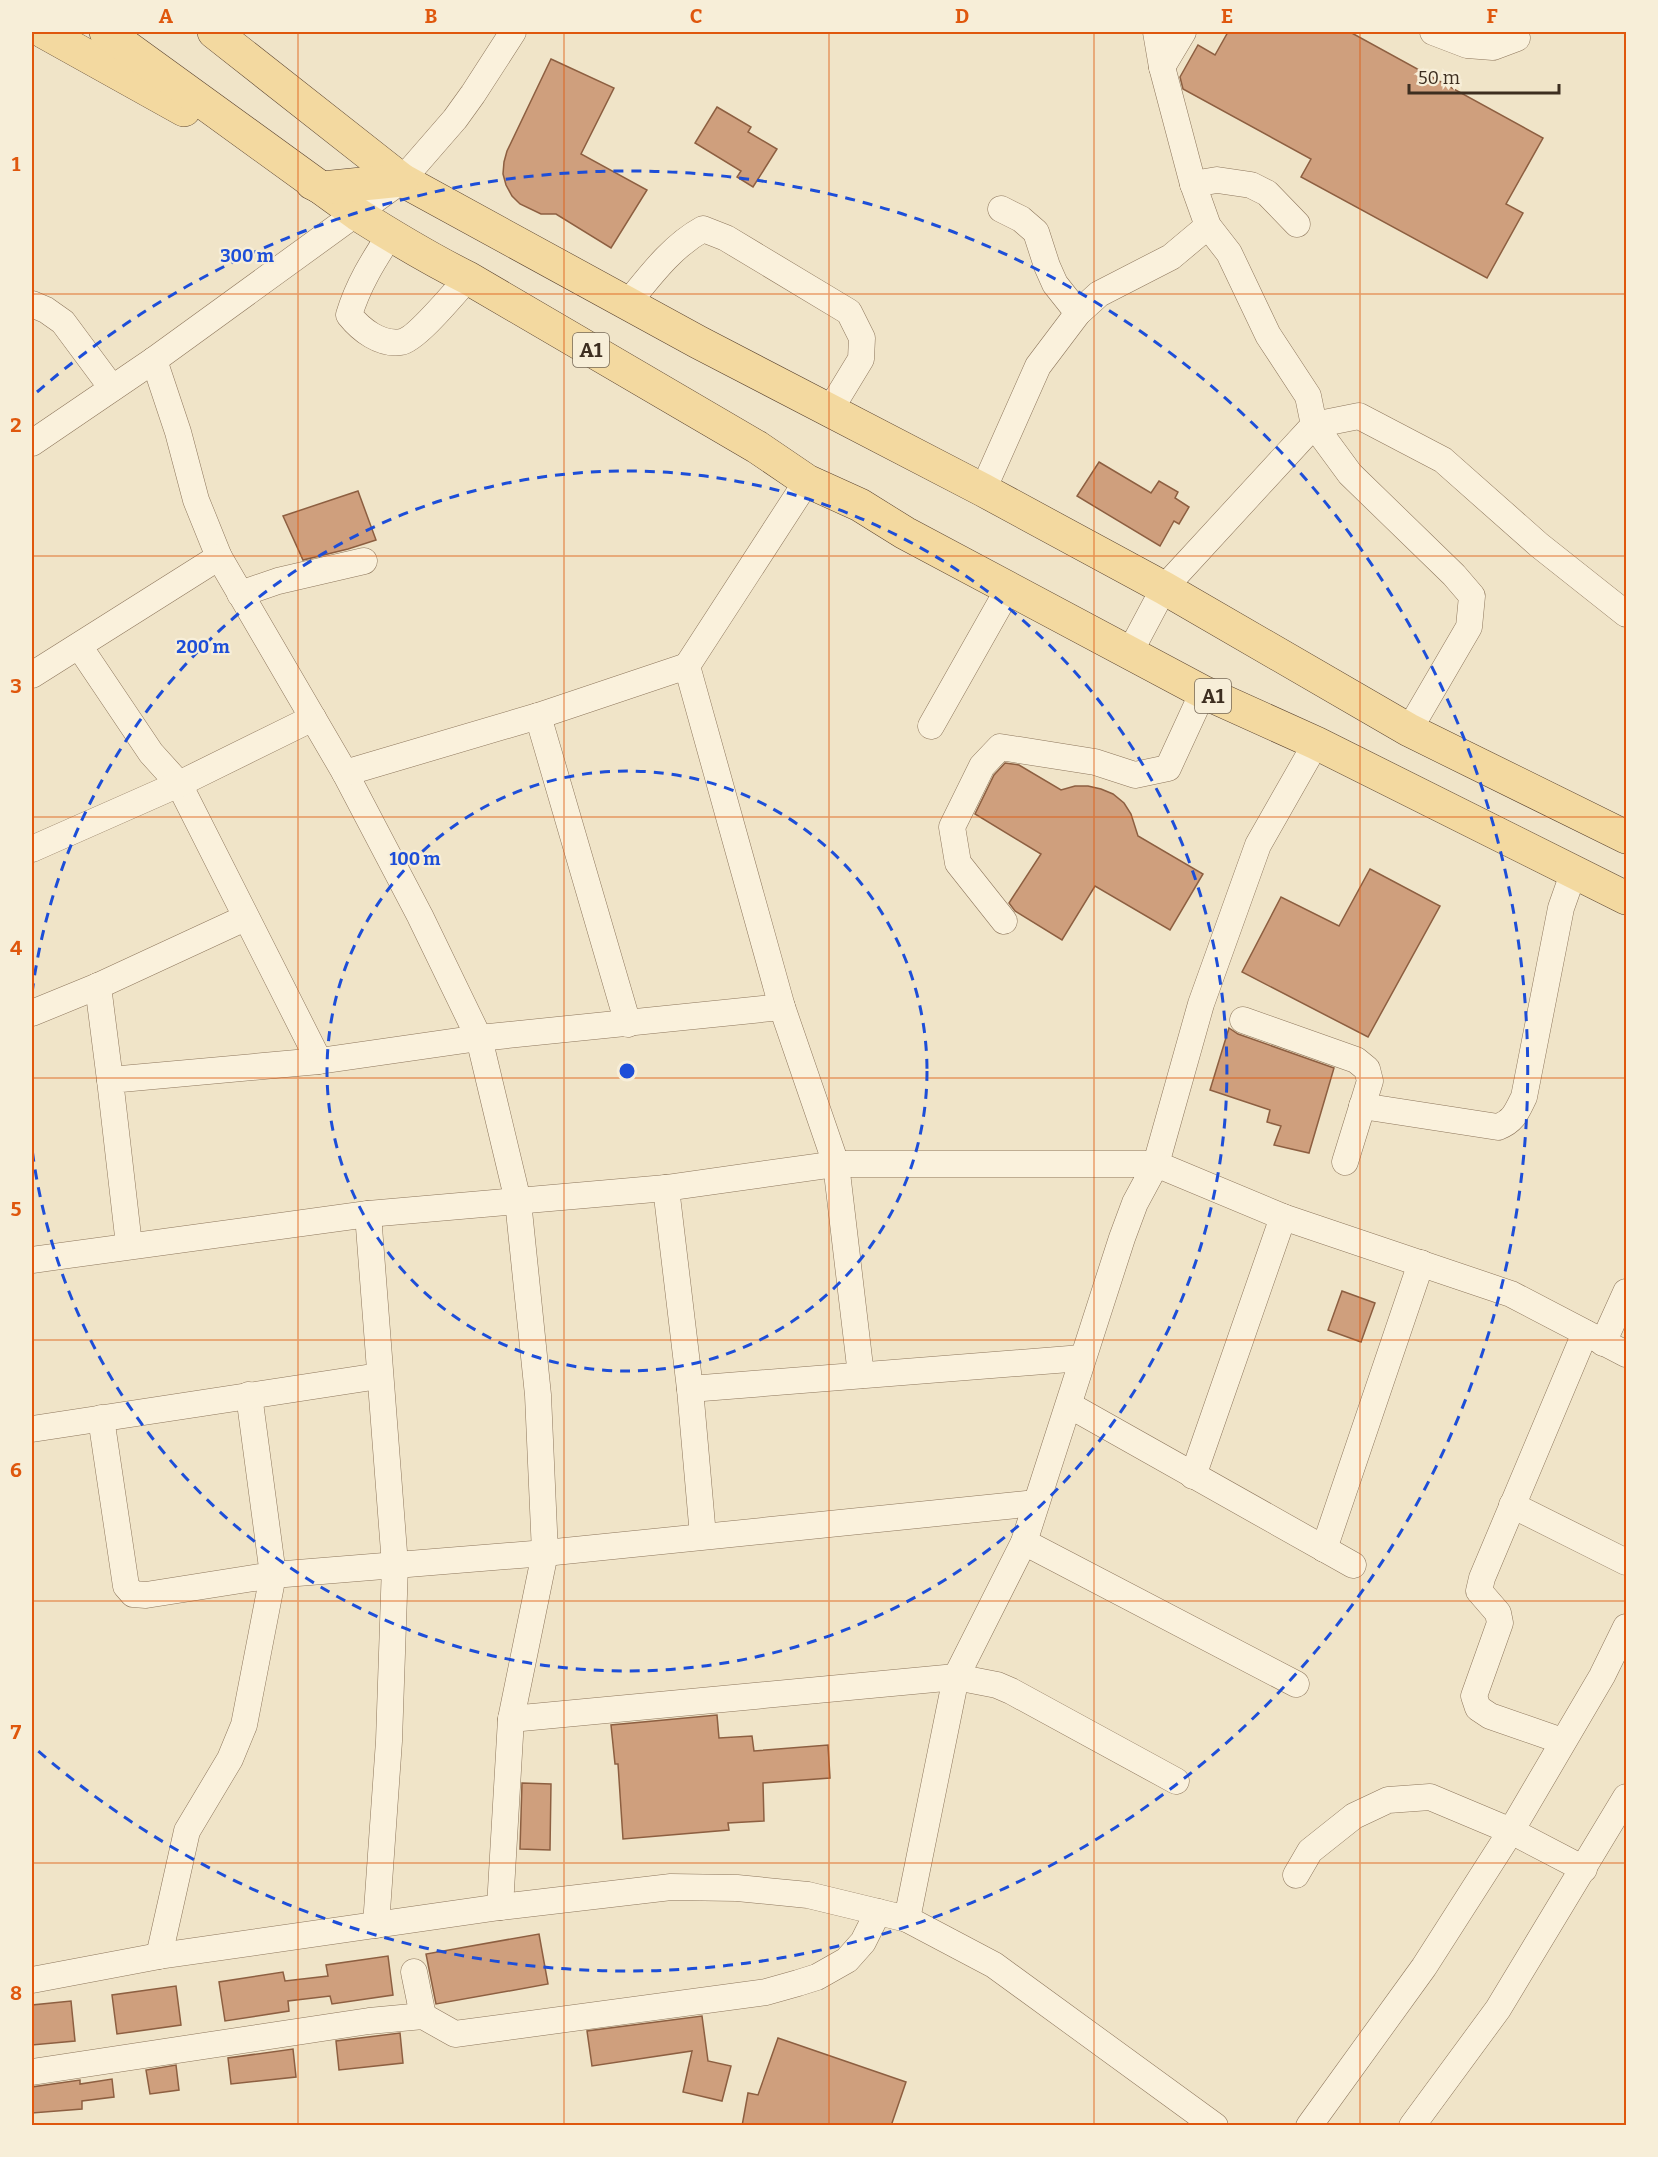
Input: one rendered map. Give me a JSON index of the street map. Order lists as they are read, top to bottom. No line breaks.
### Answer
{"streets":{"main road":["A1"]},"scale_bar":"50 m","grid":{"columns":["A","B","C","D","E","F"],"rows":["1","2","3","4","5","6","7","8"]},"rings":["300 m","200 m","100 m"]}
